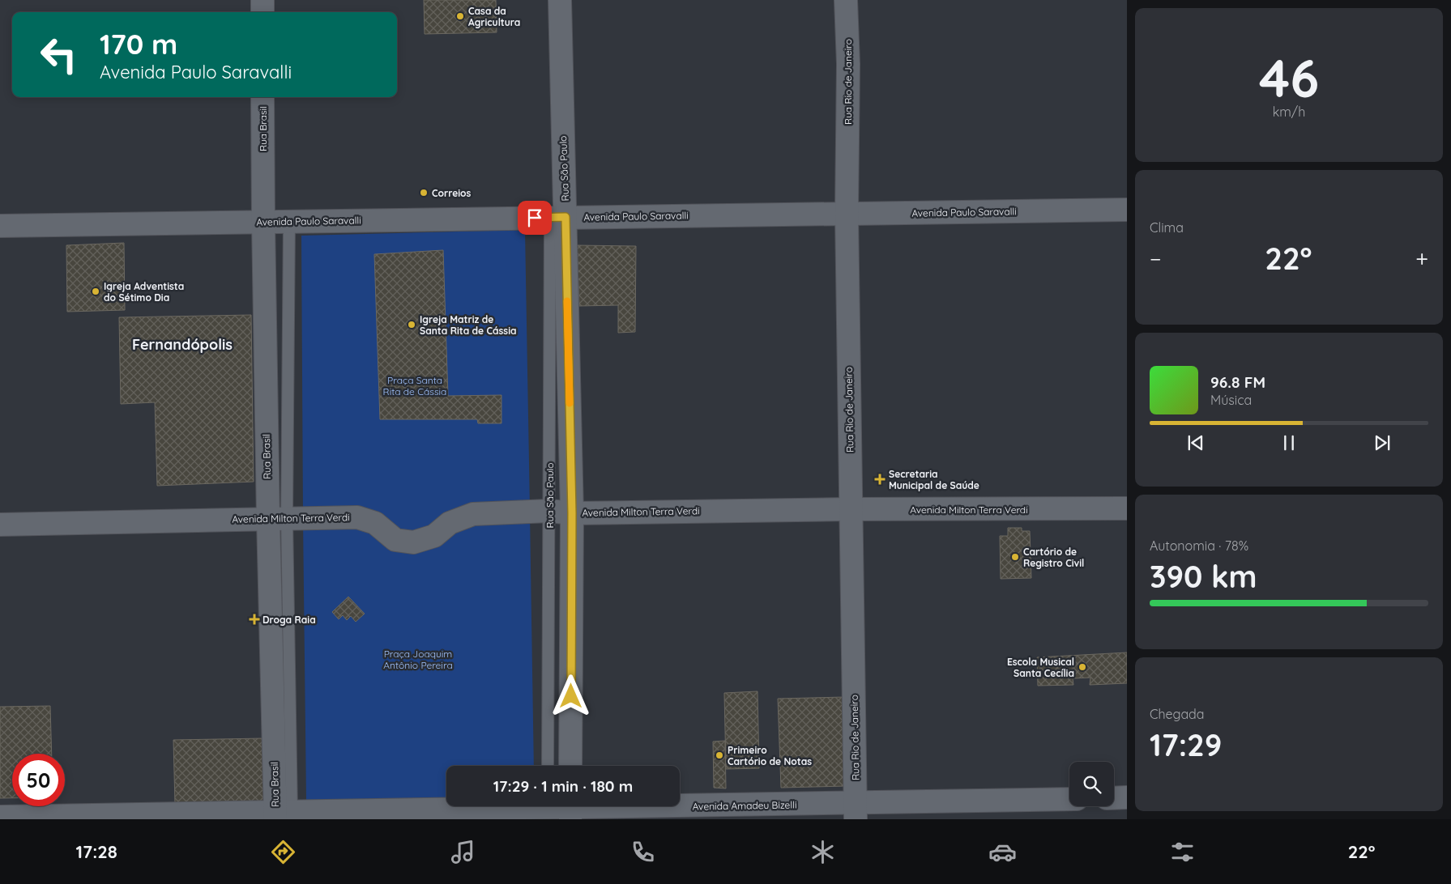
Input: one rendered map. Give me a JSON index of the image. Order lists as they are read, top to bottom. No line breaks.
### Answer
{"streets":{"street":["Rua Rio de Janeiro","Rua Brasil","Rua São Paulo","Avenida Paulo Saravalli","Avenida Milton Terra Verdi","Avenida Amadeu Bizelli"]},"crossings":[["Rua Rio de Janeiro","Avenida Paulo Saravalli"],["Rua Rio de Janeiro","Avenida Milton Terra Verdi"],["Rua Rio de Janeiro","Avenida Amadeu Bizelli"],["Rua Brasil","Avenida Paulo Saravalli"],["Rua Brasil","Avenida Milton Terra Verdi"],["Rua Brasil","Avenida Amadeu Bizelli"],["Rua São Paulo","Avenida Paulo Saravalli"],["Rua São Paulo","Avenida Milton Terra Verdi"]],"districts":["Fernandópolis"],"parks":["Praça Santa Rita de Cássia","Praça Joaquim Antônio Pereira"],"places":{"other":["Casa da Agricultura","Correios","Igreja Adventista do Sétimo Dia","Igreja Matriz de Santa Rita de Cássia","Cartório de Registro Civil","Escola Musical Santa Cecília","Primeiro Cartório de Notas"],"health":["Secretaria Municipal de Saúde","Droga Raia"]},"page":{"tile":[["46","km/h"],"Clima",["Autonomia · 78%","390 km"],["Chegada","17:29"]],"turn":["170 m","Avenida Paulo Saravalli"],"heat":["−","22°","+"],"song":["96.8 FM","Música"],"limit":"50","trip":"17:29 · 1 min · 180 m","tabs":["17:28","22°"]}}
